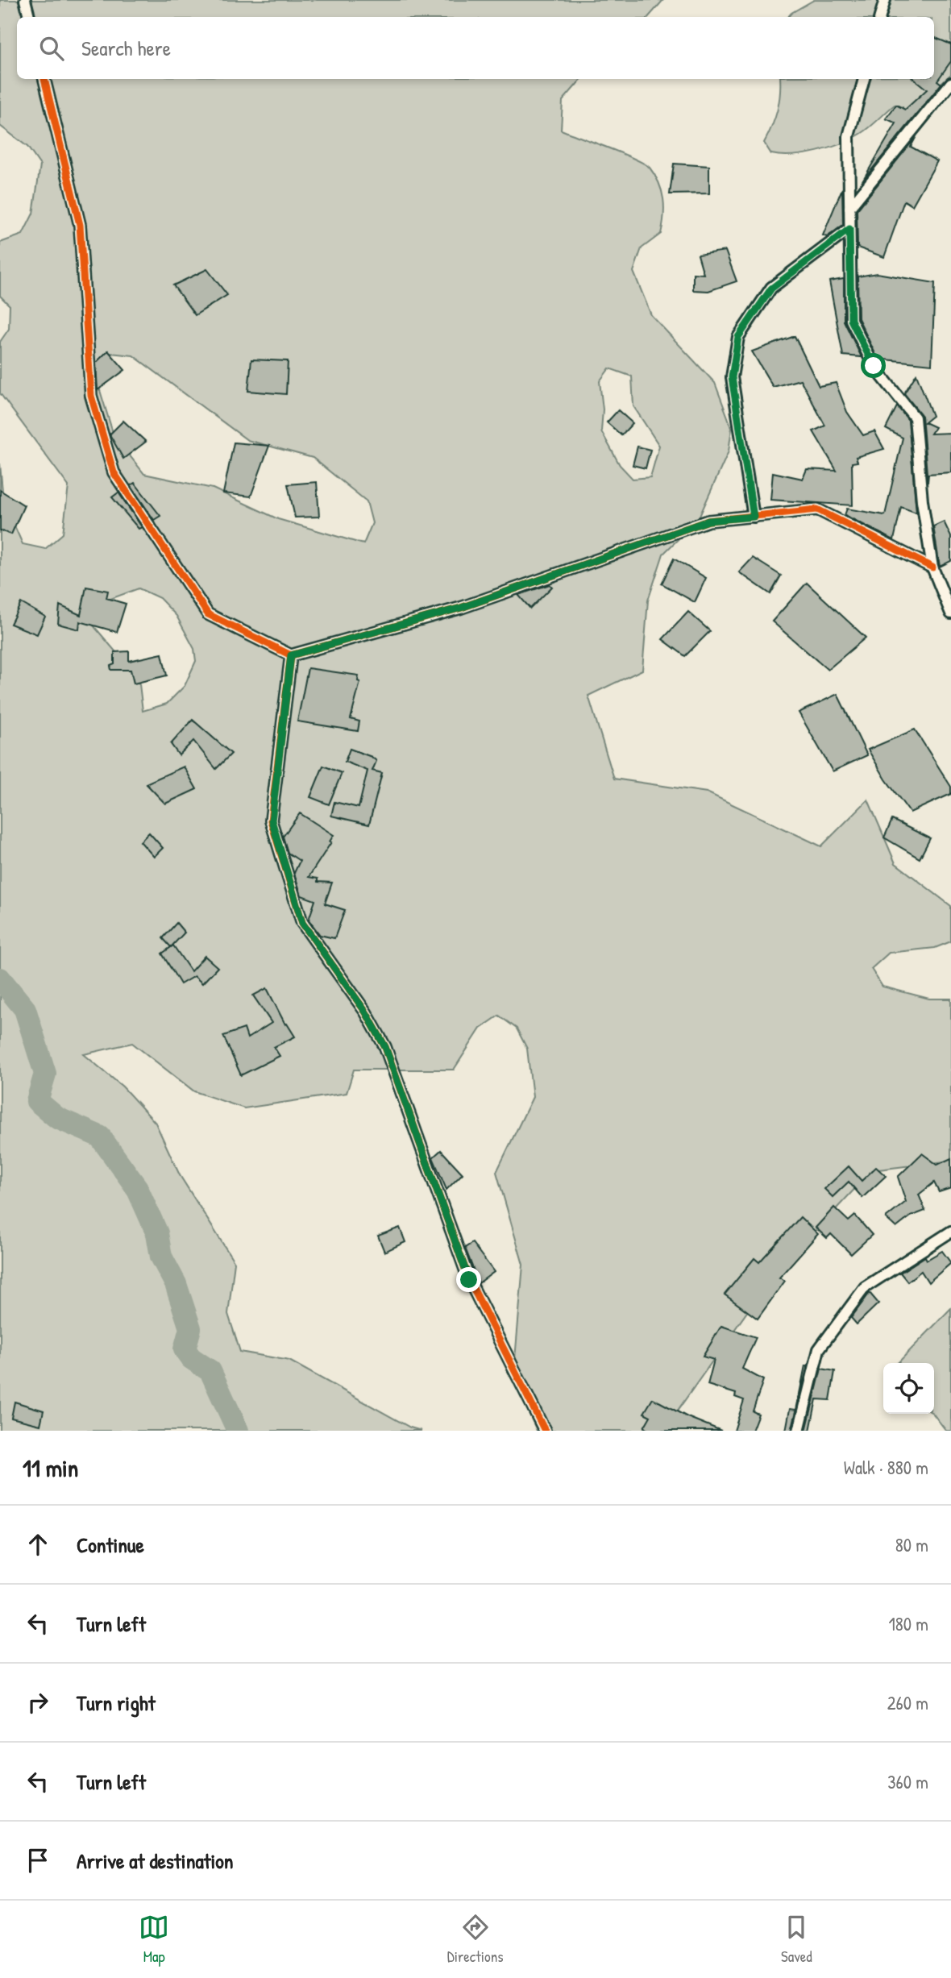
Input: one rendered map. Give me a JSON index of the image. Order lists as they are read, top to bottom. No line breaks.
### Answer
{"page":{"search":"Search here","heading":["11 min","Walk · 880 m"],"list":[["Continue","80 m"],["Turn left","180 m"],["Turn right","260 m"],["Turn left","360 m"],"Arrive at destination"],"nav":["Map","Directions","Saved"]}}
